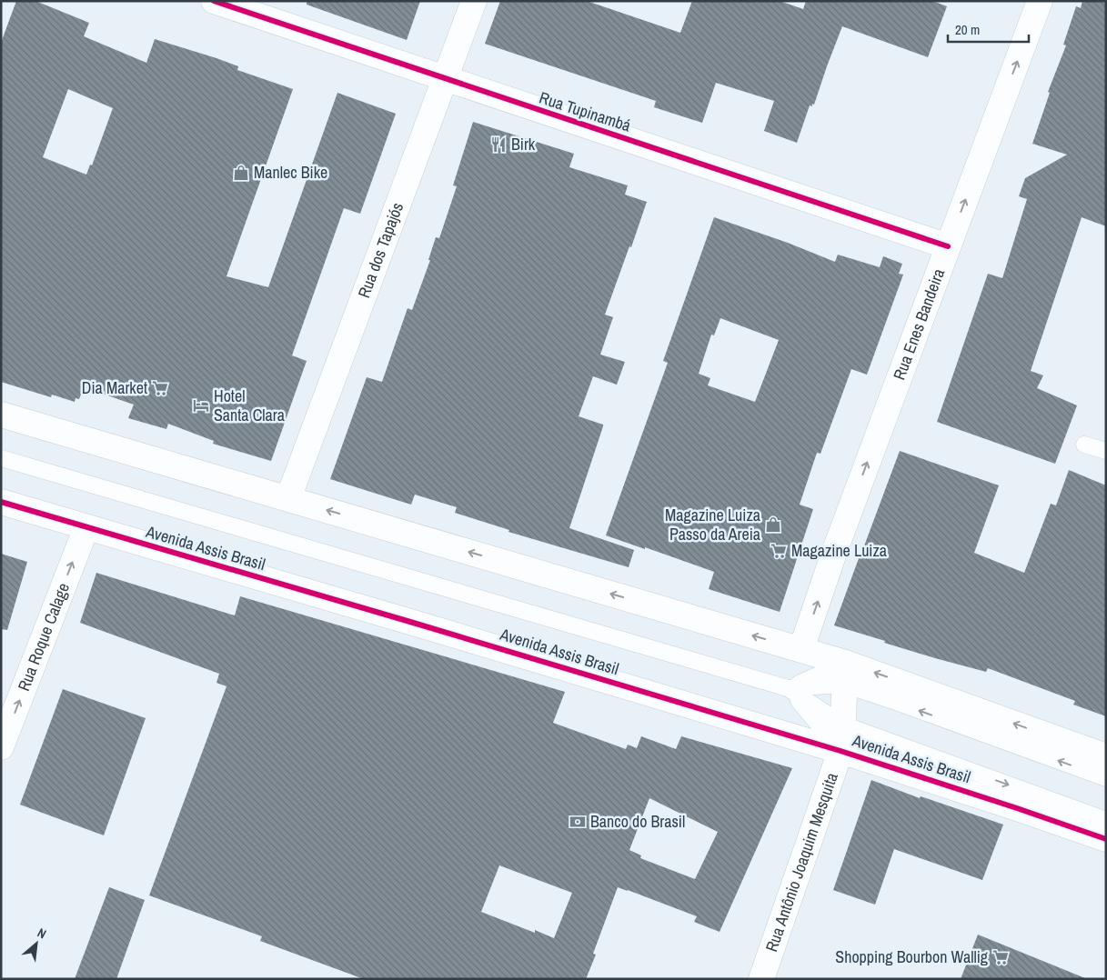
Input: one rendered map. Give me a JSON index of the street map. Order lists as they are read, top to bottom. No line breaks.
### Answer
{"streets":{"main road":["Rua Tupinambá","Rua dos Tapajós","Rua Enes Bandeira","Avenida Assis Brasil","Rua Roque Calage","Rua Antônio Joaquim Mesquita"]},"crossings":[["Rua Tupinambá","Rua dos Tapajós"],["Rua Tupinambá","Rua Enes Bandeira"],["Avenida Assis Brasil","Rua Roque Calage"],["Avenida Assis Brasil","Rua Antônio Joaquim Mesquita"]],"one_way":["Rua Enes Bandeira","Rua Roque Calage"],"places":{"restaurant":["Birk"],"shop":["Manlec Bike","Magazine Luiza Passo da Areia"],"supermarket":["Dia Market","Magazine Luiza","Shopping Bourbon Wallig"],"hotel":["Hotel Santa Clara"],"bank":["Banco do Brasil"]},"scale_bar":"20 m","north":"top right"}
